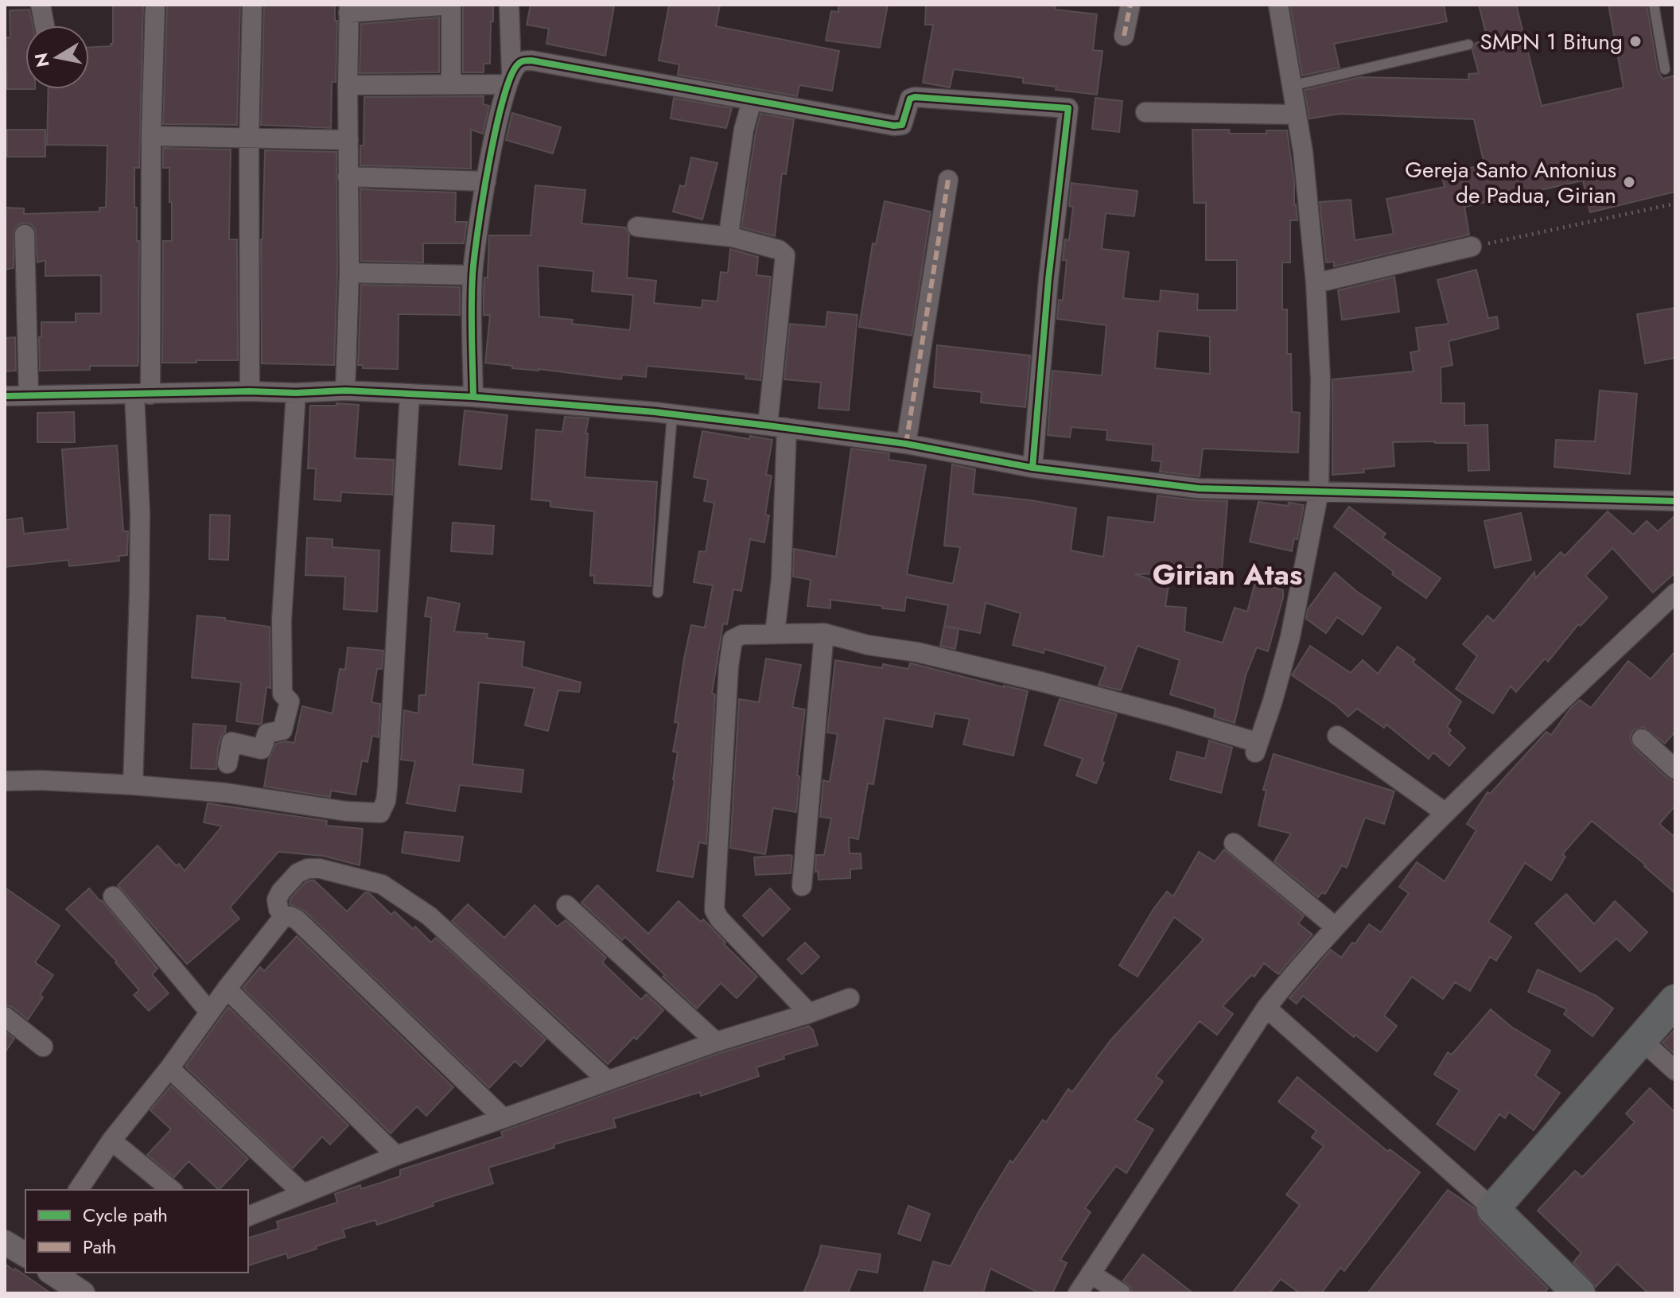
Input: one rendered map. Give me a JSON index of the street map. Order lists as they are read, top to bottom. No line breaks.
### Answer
{"districts":["Girian Atas"],"places":["SMPN 1 Bitung","Gereja Santo Antonius de Padua, Girian"],"legend":["Cycle path","Path"],"north":"left"}
